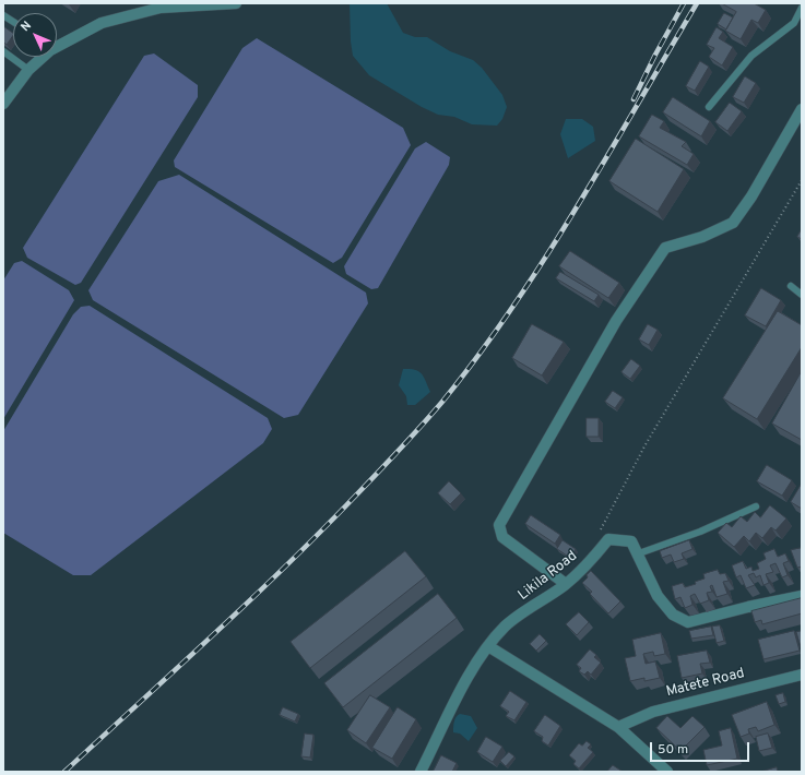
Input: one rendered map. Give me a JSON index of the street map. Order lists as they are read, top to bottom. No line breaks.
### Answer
{"streets":{"street":["Likila Road","Matete Road"]},"scale_bar":"50 m","north":"top left"}
